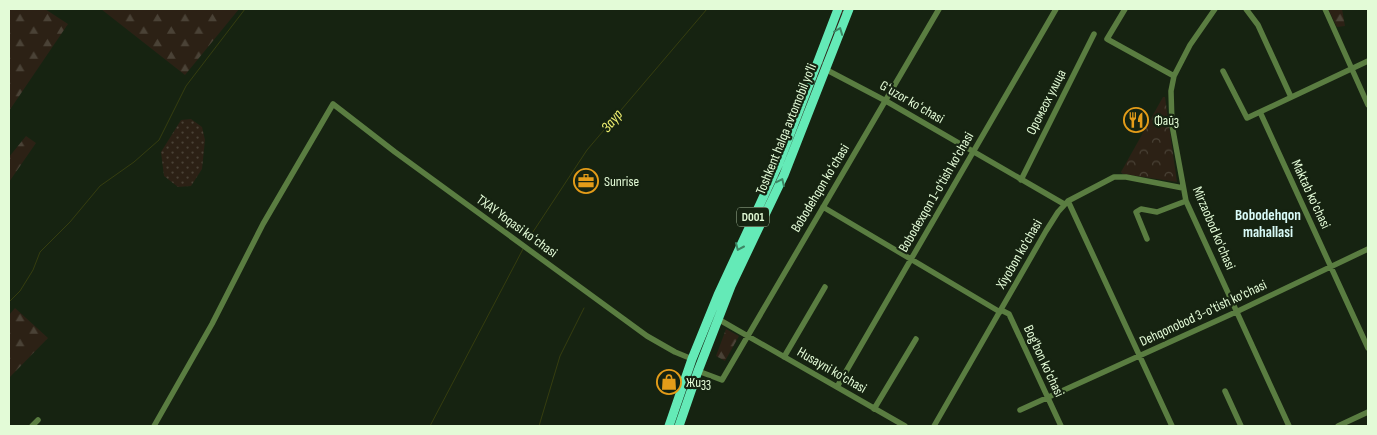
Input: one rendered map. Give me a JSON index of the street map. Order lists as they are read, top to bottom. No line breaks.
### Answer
{"streets":{"highway":["Toshkent halqa avtomobil yo'li","D001"],"street":["Gʻuzor koʻchasi","Оромгох улица","Bobodehqon koʻchasi","Bobodexqon 1-o'tish ko'chasi","Maktab ko'chasi","TXAY Yoqasi koʻchasi","Mirzaobod ko'chasi","Xiyobon ko'chasi","Dehqonobod 3-o'tish ko'chasi","Bog'bon ko'chasi","Husayni ko'chasi"]},"crossings":[["Gʻuzor koʻchasi","Оромгох улица"],["Gʻuzor koʻchasi","Toshkent halqa avtomobil yo'li"],["Gʻuzor koʻchasi","Bobodehqon koʻchasi"],["Gʻuzor koʻchasi","Bobodexqon 1-o'tish ko'chasi"],["Gʻuzor koʻchasi","Xiyobon ko'chasi"],["Toshkent halqa avtomobil yo'li","Bobodehqon koʻchasi"],["Toshkent halqa avtomobil yo'li","TXAY Yoqasi koʻchasi"],["Toshkent halqa avtomobil yo'li","Husayni ko'chasi"],["Bobodehqon koʻchasi","Bog'bon ko'chasi"],["Bobodehqon koʻchasi","Husayni ko'chasi"],["Bobodexqon 1-o'tish ko'chasi","Bog'bon ko'chasi"],["Bobodexqon 1-o'tish ko'chasi","Husayni ko'chasi"],["Maktab ko'chasi","Dehqonobod 3-o'tish ko'chasi"],["Mirzaobod ko'chasi","Xiyobon ko'chasi"],["Mirzaobod ko'chasi","Dehqonobod 3-o'tish ko'chasi"],["Xiyobon ko'chasi","Bog'bon ko'chasi"],["Dehqonobod 3-o'tish ko'chasi","Bog'bon ko'chasi"]],"districts":["Bobodehqon mahallasi"],"water":["Заур"],"places":{"restaurant":["Файз"],"office":["Sunrise"],"shop":["Жизз"]}}
